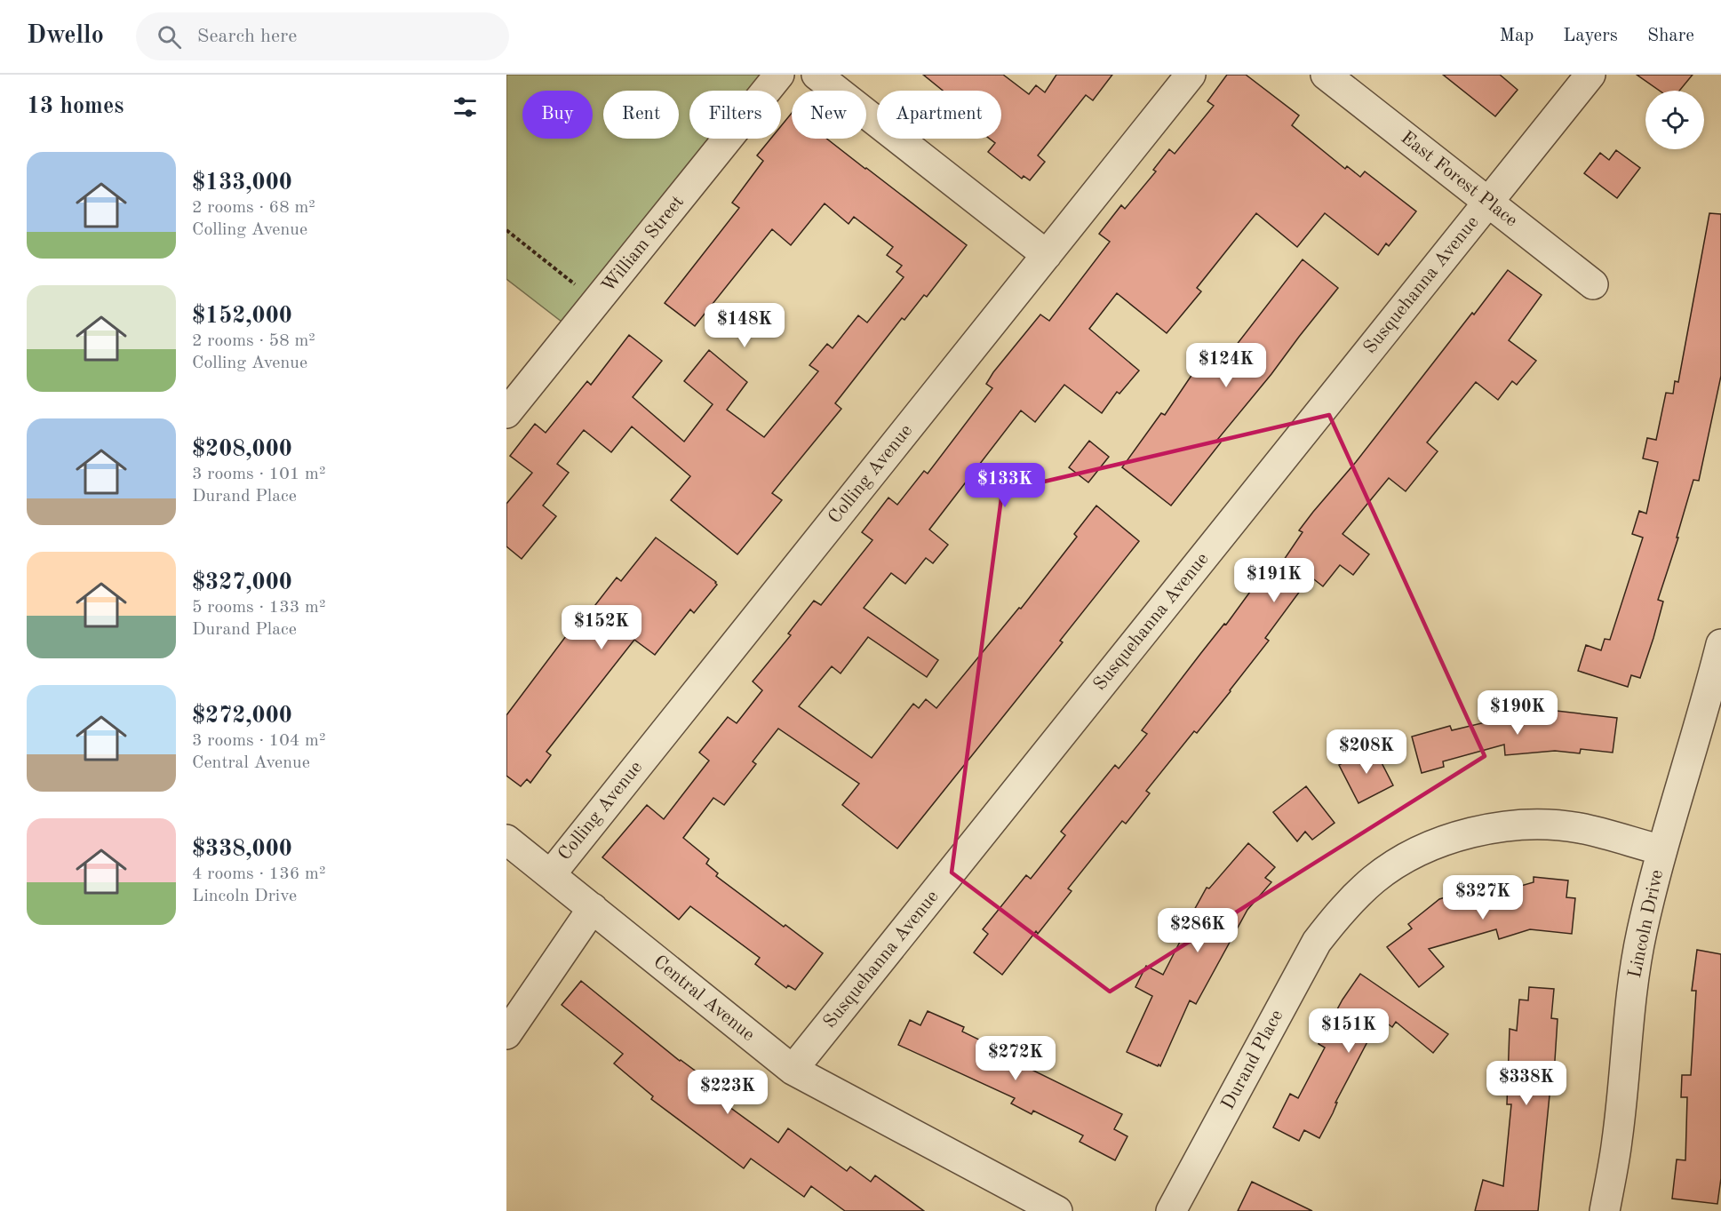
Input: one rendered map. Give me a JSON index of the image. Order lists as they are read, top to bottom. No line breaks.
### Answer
{"streets":{"street":["East Forest Place","William Street","Susquehanna Avenue","Colling Avenue","Lincoln Drive","Central Avenue","Durand Place"]},"crossings":[["East Forest Place","Susquehanna Avenue"],["Susquehanna Avenue","Central Avenue"],["Colling Avenue","Central Avenue"],["Lincoln Drive","Durand Place"]],"page":{"header":"Dwello","search":"Search here","nav":["Map","Layers","Share"],"heading":"13 homes","chip":["Buy","Rent","Filters","New","Apartment"],"list":[{"name":"$133,000","note":"2 rooms · 68 m² · Colling Avenue"},{"name":"$152,000","note":"2 rooms · 58 m² · Colling Avenue"},{"name":"$208,000","note":"3 rooms · 101 m² · Durand Place"},{"name":"$327,000","note":"5 rooms · 133 m² · Durand Place"},{"name":"$272,000","note":"3 rooms · 104 m² · Central Avenue"},{"name":"$338,000","note":"4 rooms · 136 m² · Lincoln Drive"}],"price":["$148K","$124K","$133K","$191K","$152K","$190K","$208K","$327K","$286K","$151K","$272K","$338K","$223K"]}}
